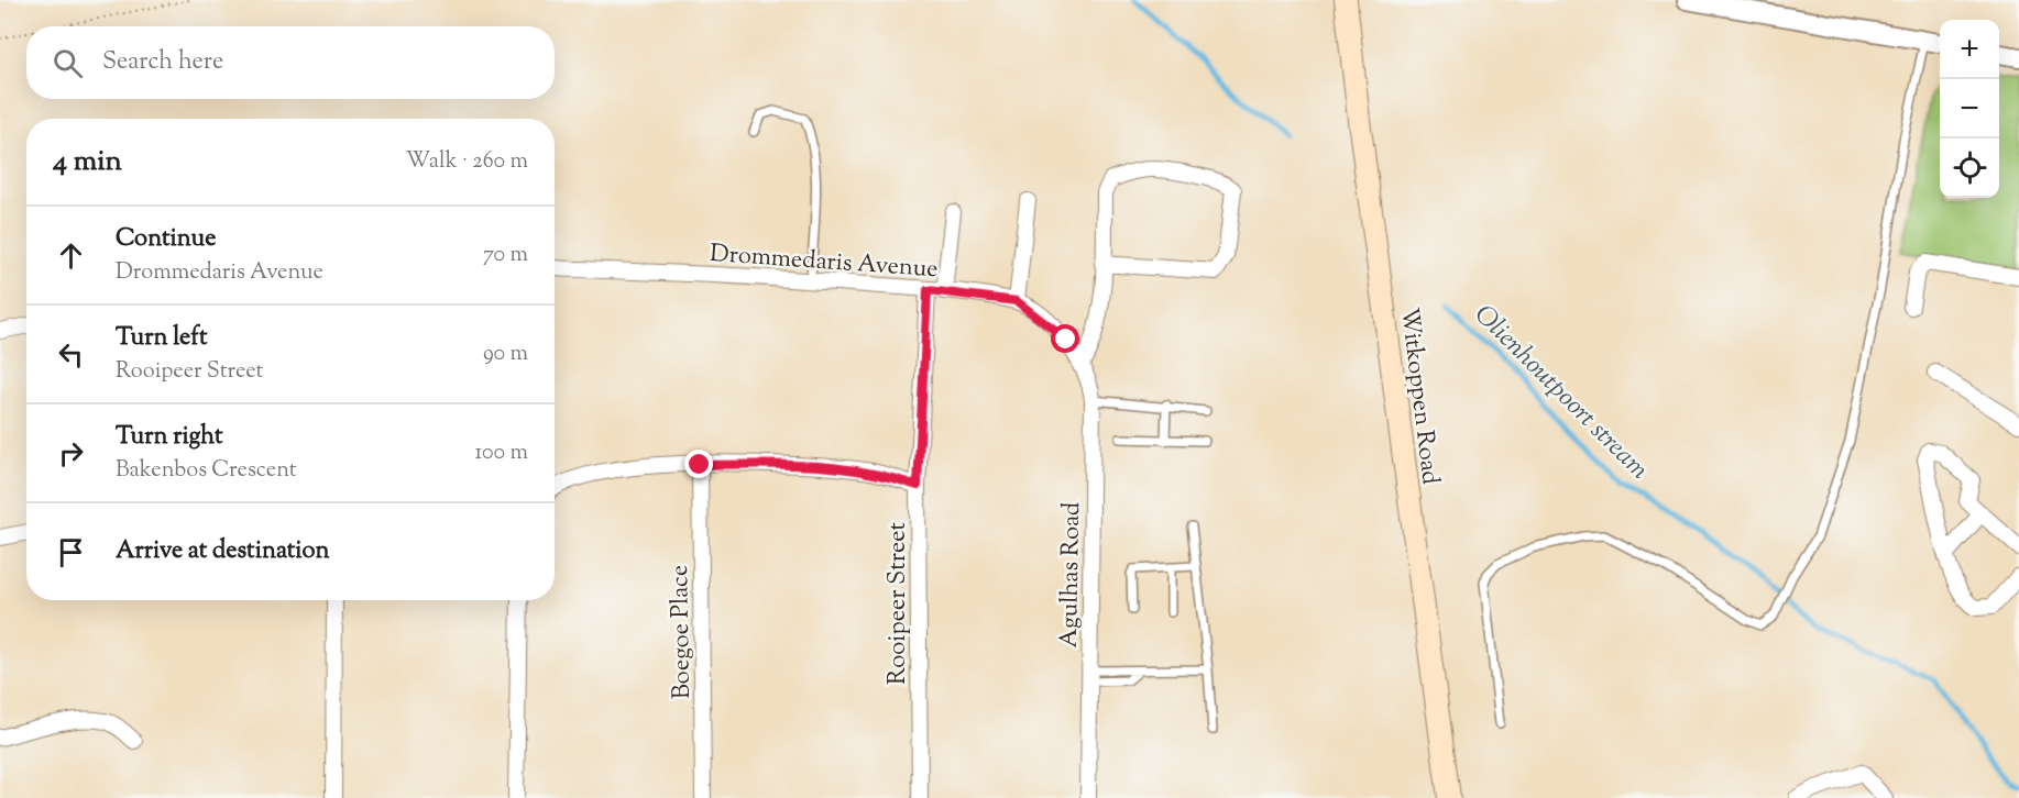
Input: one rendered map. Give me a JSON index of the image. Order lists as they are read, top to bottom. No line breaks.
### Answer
{"streets":{"main road":["Witkoppen Road"],"street":["Drommedaris Avenue","Agulhas Road","Rooipeer Street","Boegoe Place"]},"crossings":[["Drommedaris Avenue","Agulhas Road"],["Drommedaris Avenue","Rooipeer Street"]],"water":["Olienhoutpoort stream"],"page":{"map_buttons":["+","−"],"search":"Search here","heading":["4 min","Walk · 260 m"],"list":[["Continue","Drommedaris Avenue","70 m"],["Turn left","Rooipeer Street","90 m"],["Turn right","Bakenbos Crescent","100 m"],"Arrive at destination"]}}
